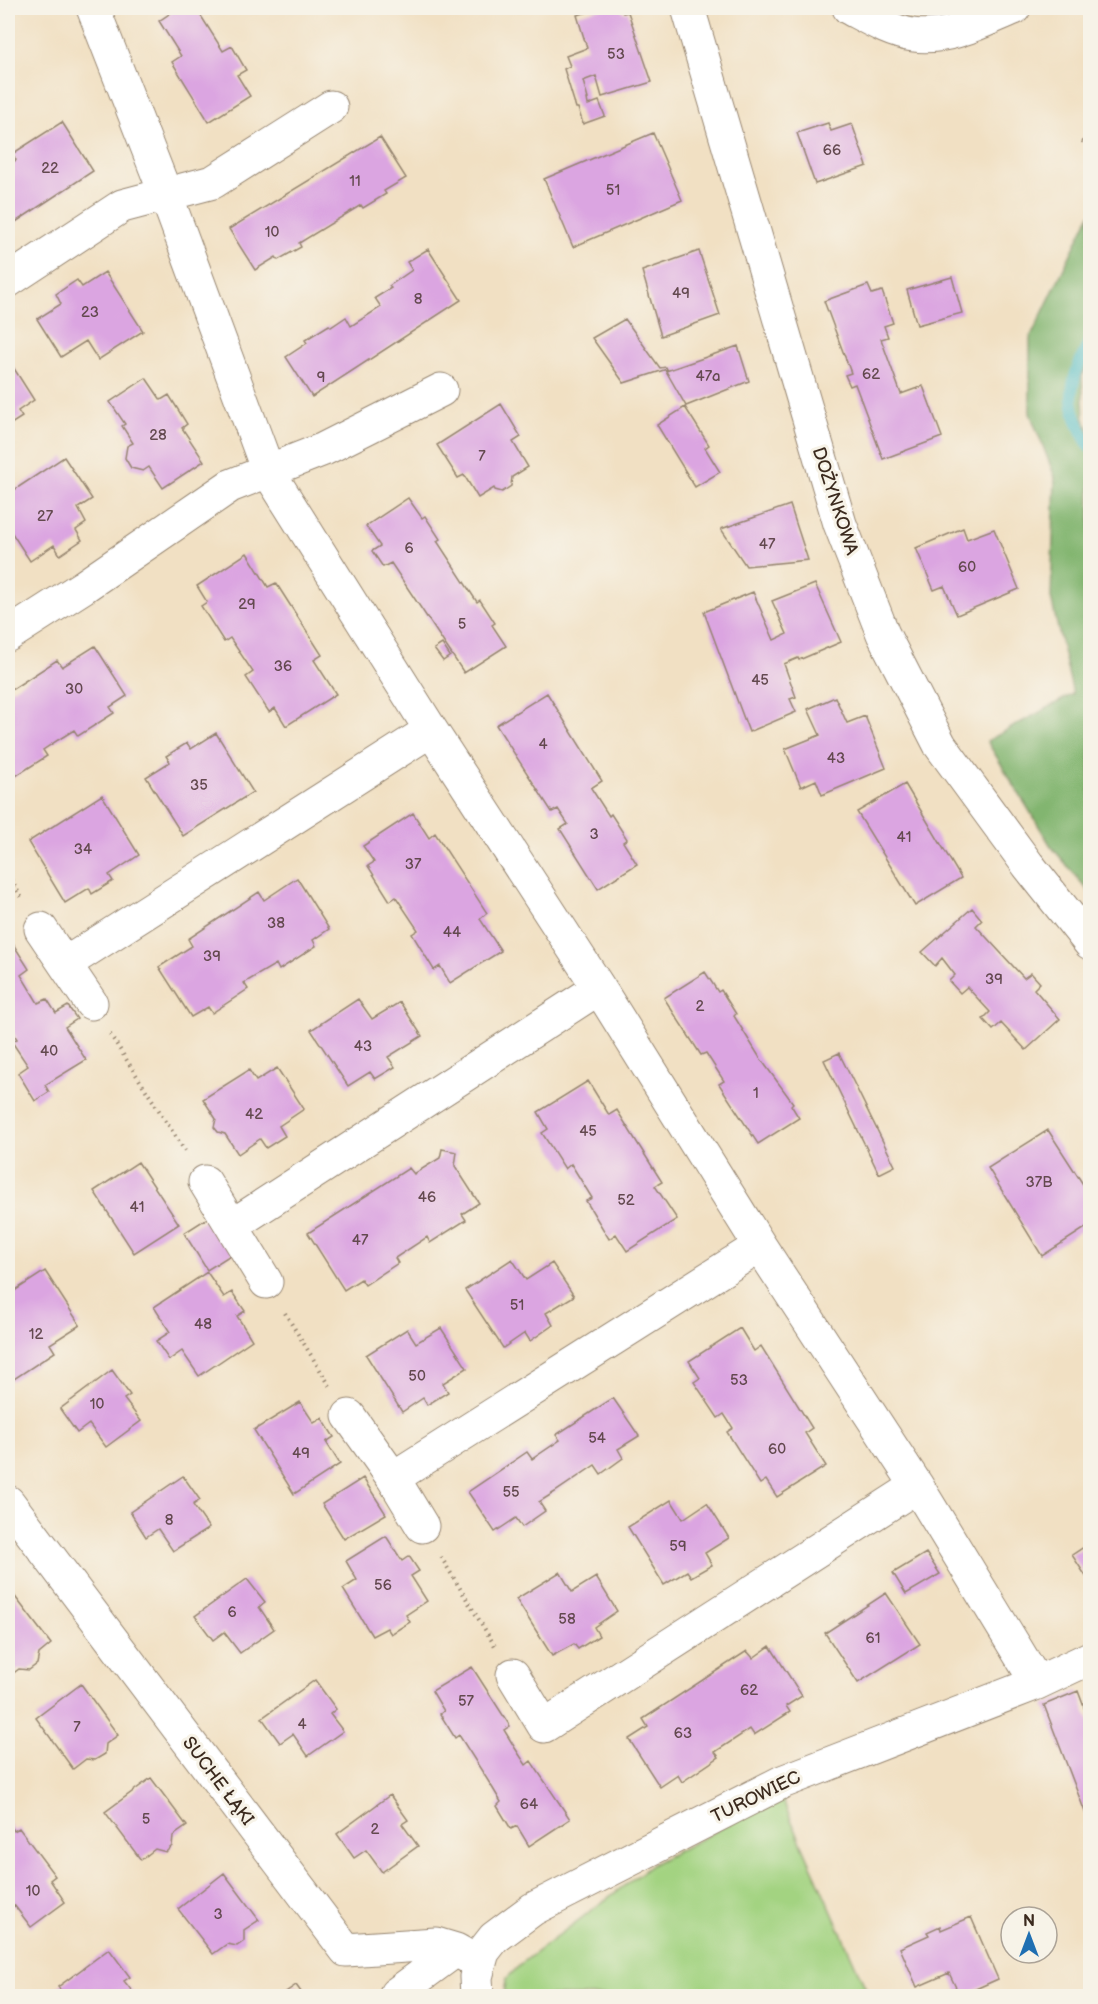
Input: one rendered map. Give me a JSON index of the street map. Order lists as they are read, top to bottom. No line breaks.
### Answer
{"streets":{"street":["DOŻYNKOWA","SUCHE ŁĄKI","TUROWIEC"]},"crossings":[["SUCHE ŁĄKI","TUROWIEC"]],"house_numbers":["53","66","22","11","51","10","49","8","23","62","47a","9","28","7","27","47","6","60","29","5","36","45","30","4","43","35","3","41","34","37","38","44","39","39","2","43","40","1","42","45","37B","46","52","41","47","51","48","12","50","53","10","54","60","49","55","8","59","56","6","58","61","62","57","4","7","63","64","5","2","10","3"],"north":"top"}
